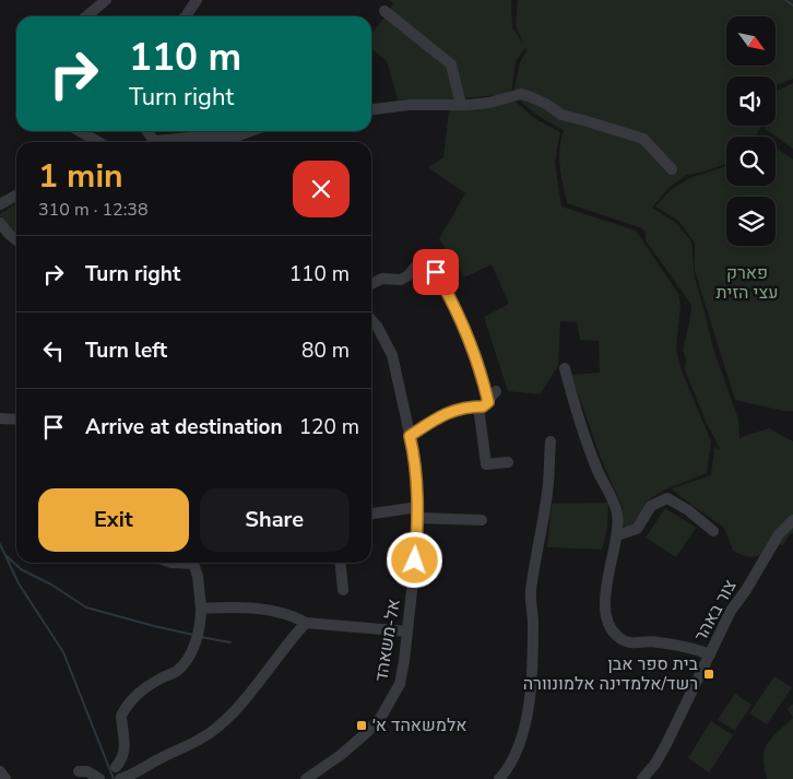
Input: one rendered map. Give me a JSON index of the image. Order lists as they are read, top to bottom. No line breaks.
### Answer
{"streets":{"street":["צור באהר","אל-משאהד"]},"parks":["פארק עצי הזית"],"places":{"transit":["בית ספר אבן רשד/אלמדינה אלמונוורה","אלמשאהד א׳"]},"north":"bottom right","page":{"turn":["110 m","Turn right"],"heading":["1 min","310 m · 12:38"],"list":[{"name":"Turn right","value":"110 m"},{"name":"Turn left","value":"80 m"},{"name":"Arrive at destination","value":"120 m"}],"buttons":["Exit","Share"]}}
